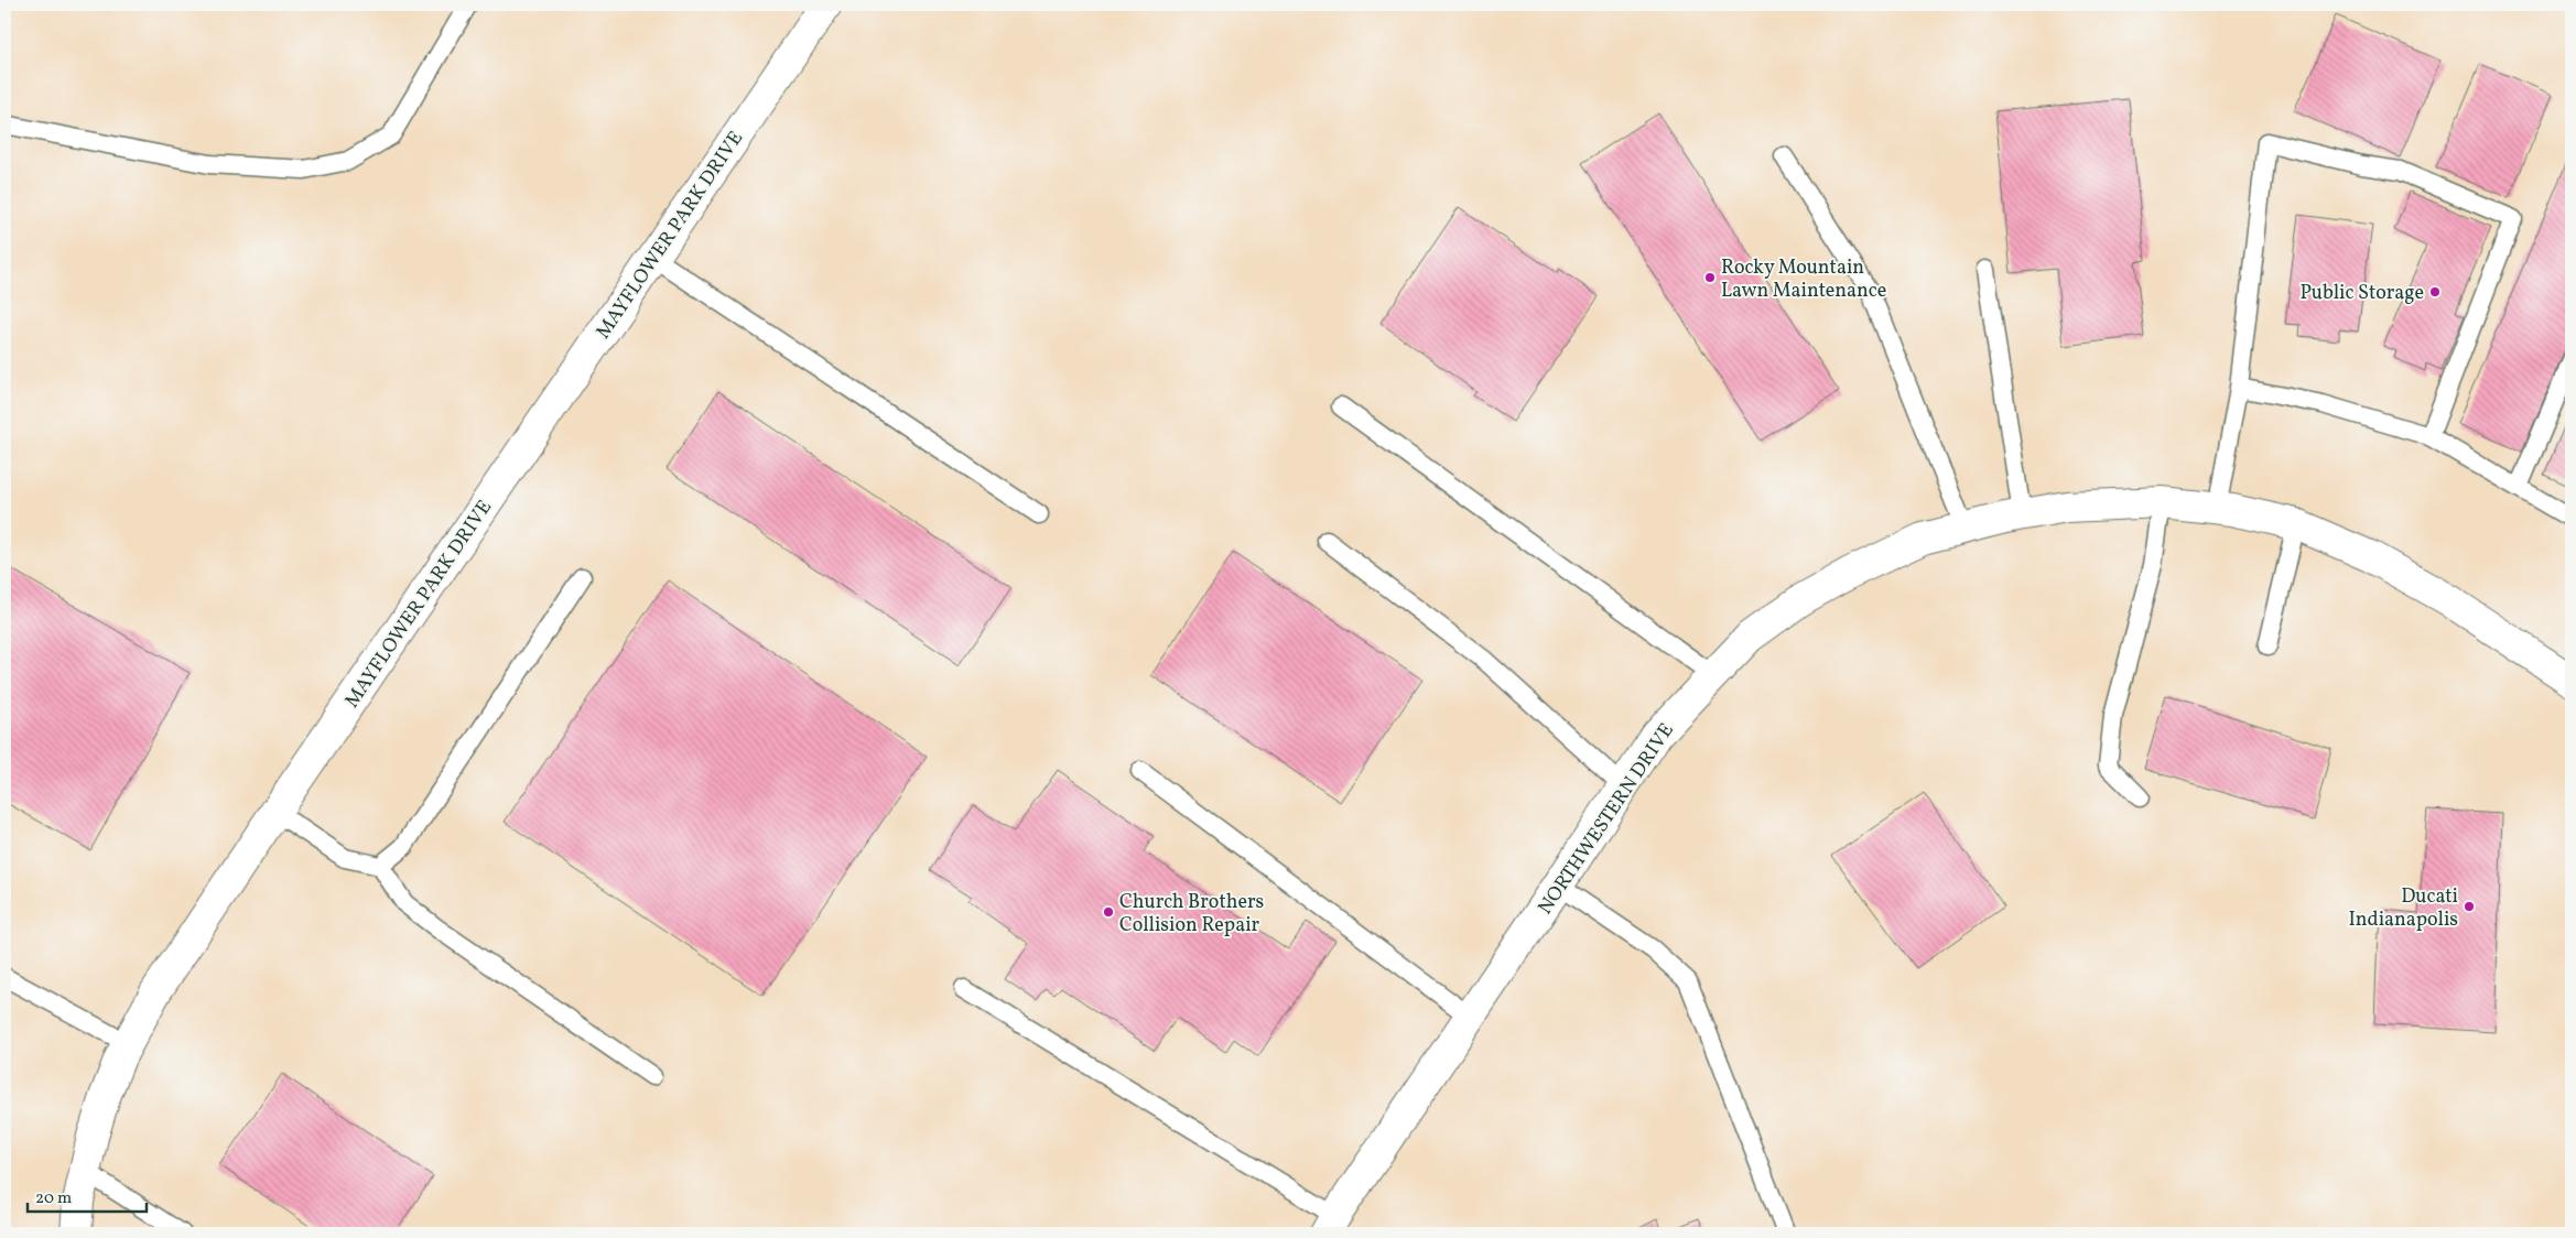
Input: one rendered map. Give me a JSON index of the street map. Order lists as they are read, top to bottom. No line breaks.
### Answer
{"streets":{"street":["MAYFLOWER PARK DRIVE","NORTHWESTERN DRIVE"]},"places":["Rocky Mountain Lawn Maintenance","Public Storage","Ducati Indianapolis","Church Brothers Collision Repair"],"scale_bar":"20 m"}
